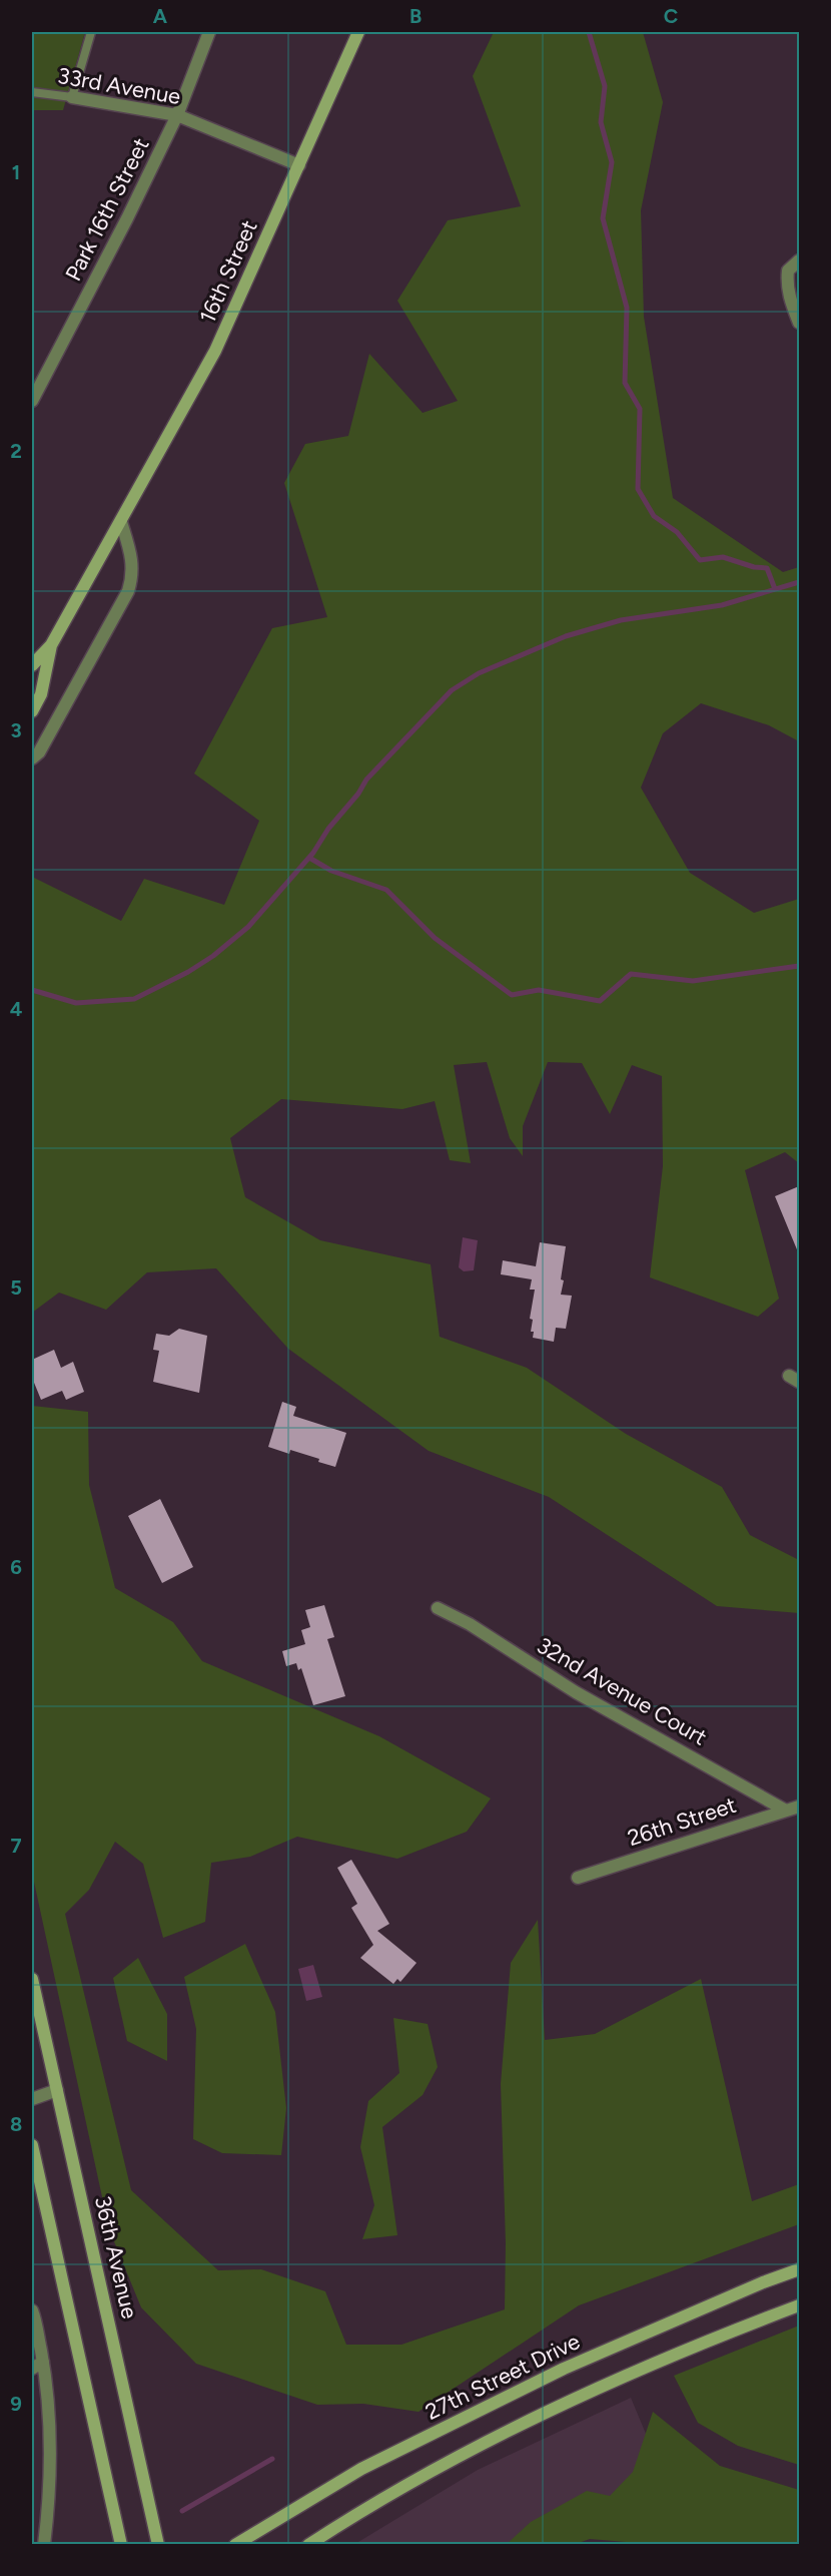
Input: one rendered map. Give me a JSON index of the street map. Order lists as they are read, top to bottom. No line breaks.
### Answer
{"streets":{"main road":["16th Street","36th Avenue","27th Street Drive"],"street":["33rd Avenue","Park 16th Street","32nd Avenue Court","26th Street"]},"crossings":[["33rd Avenue","Park 16th Street"],["33rd Avenue","16th Street"],["32nd Avenue Court","26th Street"]],"grid":{"columns":["A","B","C"],"rows":["1","2","3","4","5","6","7","8","9"]}}
